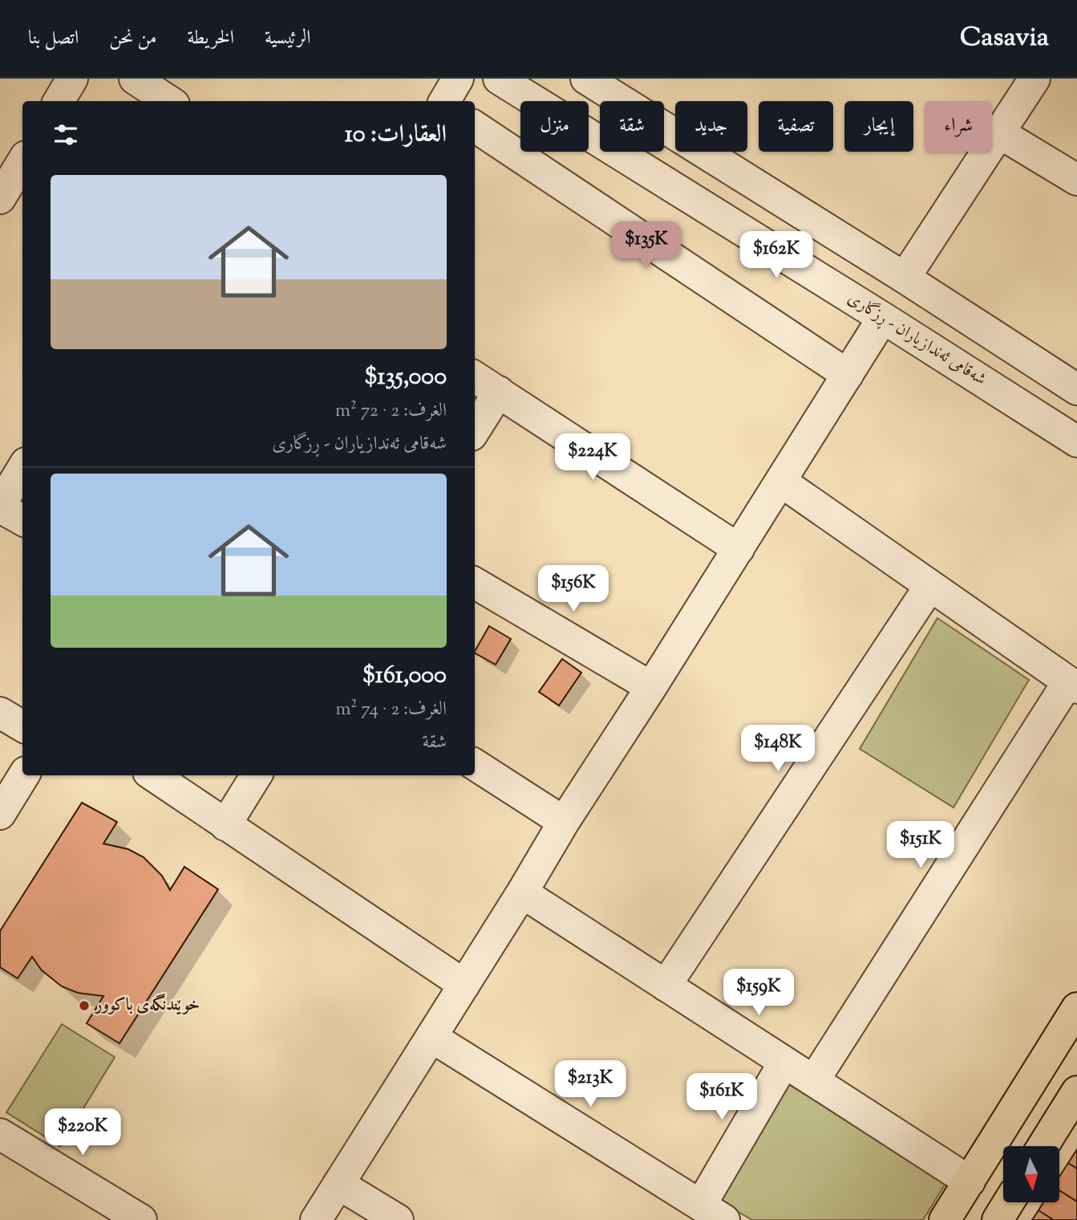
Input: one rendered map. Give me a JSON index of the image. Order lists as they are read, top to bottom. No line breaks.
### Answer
{"streets":{"street":["شەقامی ئەندازیاران - ڕزگاری"]},"places":["خوێندنگەی باکوور"],"north":"bottom","page":{"header":"Casavia","nav":["الرئيسية","الخريطة","من نحن","اتصل بنا"],"chip":["شراء","إيجار","تصفية","جديد","شقة","منزل"],"heading":"العقارات: 10","list":[{"name":"$135,000","note":"الغرف: 2 · 72 m² · شەقامی ئەندازیاران - ڕزگاری"},{"name":"$161,000","note":"الغرف: 2 · 74 m² · شقة"}],"price":["$135K","$162K","$224K","$156K","$148K","$151K","$159K","$213K","$161K","$220K"]}}
